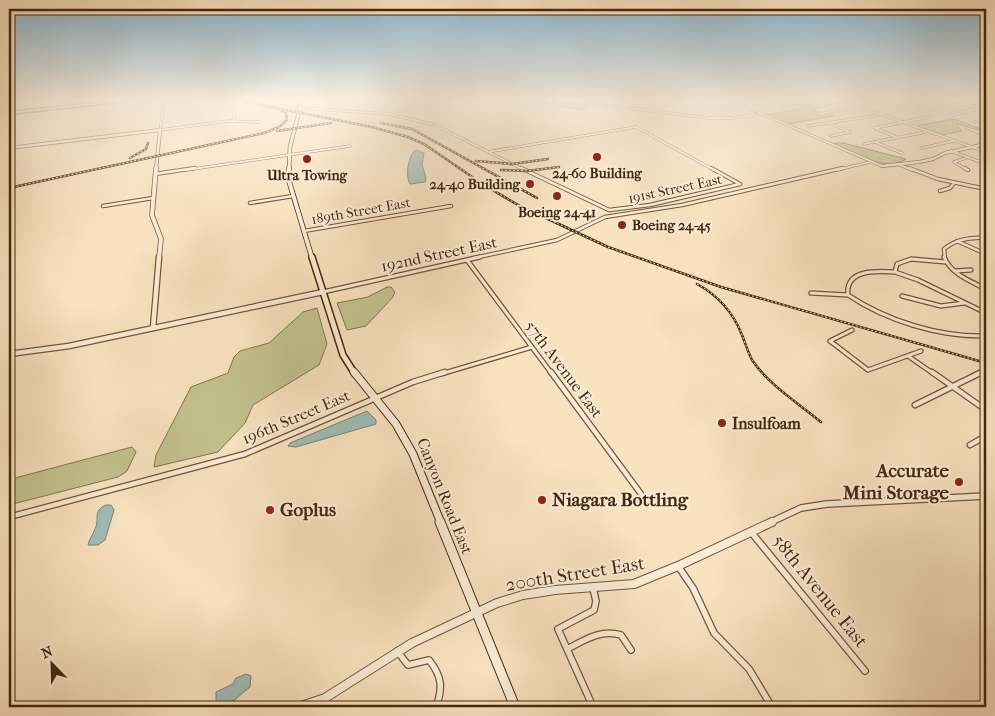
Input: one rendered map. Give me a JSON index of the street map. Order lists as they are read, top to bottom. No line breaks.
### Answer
{"streets":{"main road":["Canyon Road East"],"street":["191st Street East","189th Street East","192nd Street East","57th Avenue East","196th Street East","200th Street East","58th Avenue East"]},"crossings":[["189th Street East","Canyon Road East"],["192nd Street East","57th Avenue East"],["192nd Street East","Canyon Road East"],["57th Avenue East","196th Street East"],["196th Street East","Canyon Road East"],["Canyon Road East","200th Street East"],["200th Street East","58th Avenue East"]],"places":["24-60 Building","Ultra Towing","24-40 Building","Boeing 24-41","Boeing 24-45","Insulfoam","Accurate Mini Storage","Niagara Bottling","Goplus"],"north":"top left"}
